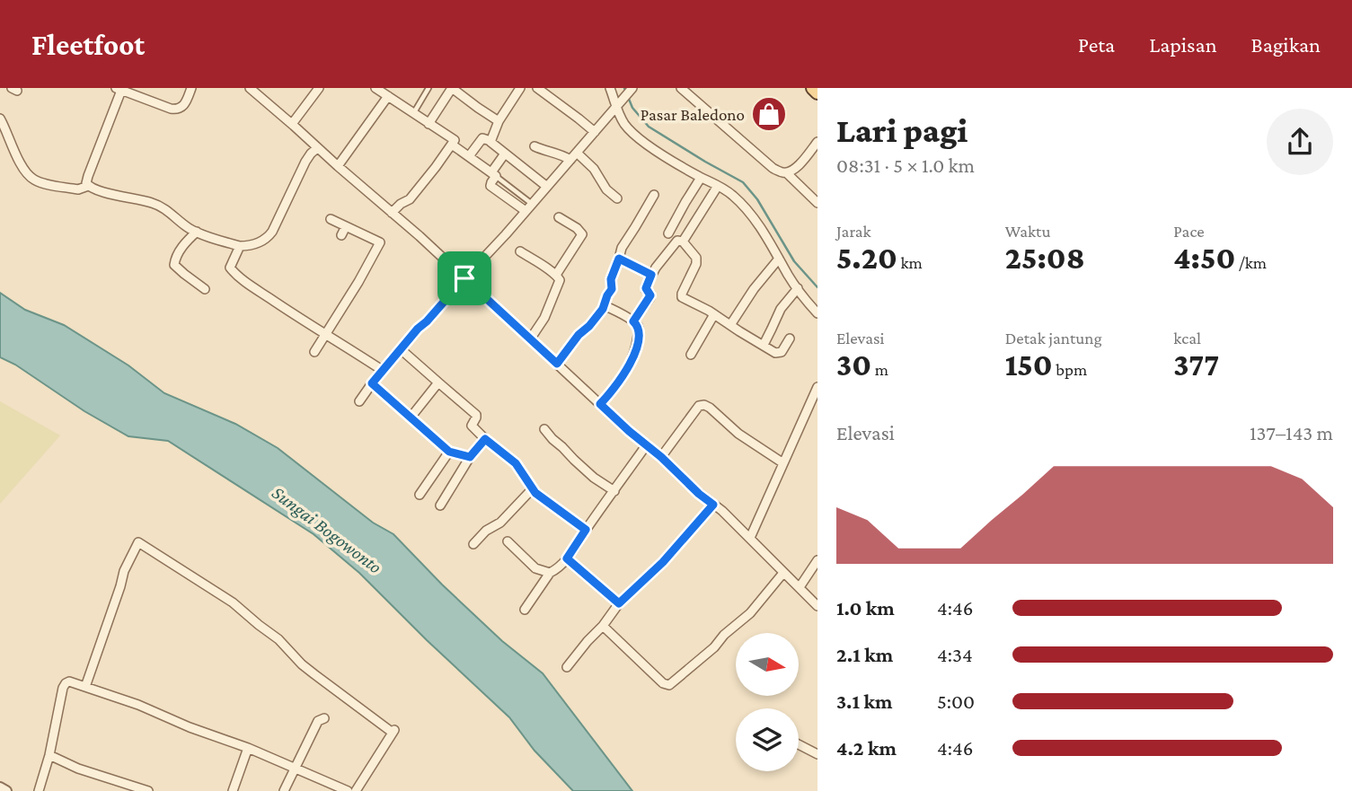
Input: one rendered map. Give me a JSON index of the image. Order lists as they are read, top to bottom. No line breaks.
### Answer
{"water":["Sungai Bogowonto"],"places":{"shop":["Pasar Baledono"]},"north":"right","page":{"header":"Fleetfoot","nav":["Peta","Lapisan","Bagikan"],"heading":["Lari pagi","08:31 · 5 × 1.0 km"],"stats":[["Jarak","5.20 km"],["Waktu","25:08"],["Pace","4:50 /km"],["Elevasi","30 m"],["Detak jantung","150 bpm"],["kcal","377"]],"chart":["Elevasi","137–143 m"],"list":[{"name":"1.0 km","note":"4:46"},{"name":"2.1 km","note":"4:34"},{"name":"3.1 km","note":"5:00"},{"name":"4.2 km","note":"4:46"}]}}
